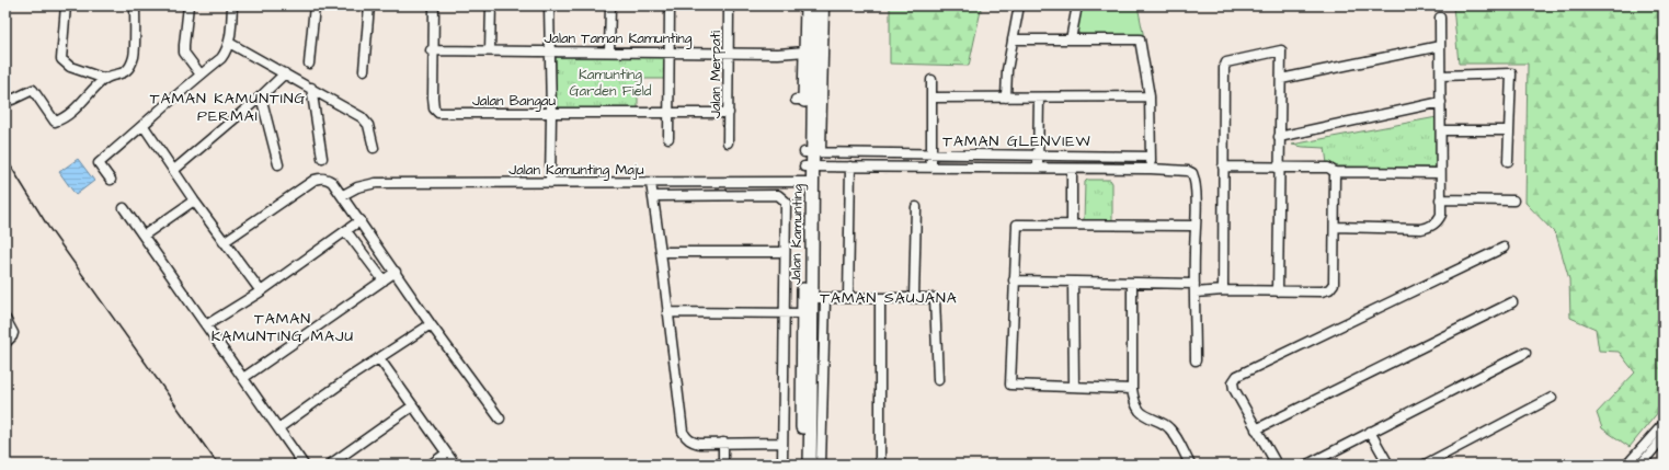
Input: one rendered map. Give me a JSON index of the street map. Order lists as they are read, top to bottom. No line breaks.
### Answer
{"streets":{"main road":["Jalan Kamunting"],"street":["Jalan Taman Kamunting","Jalan Merpati","Jalan Bangau","Jalan Kamunting Maju"]},"crossings":[["Jalan Taman Kamunting","Jalan Merpati"],["Jalan Taman Kamunting","Jalan Bangau"],["Jalan Taman Kamunting","Jalan Kamunting"],["Jalan Merpati","Jalan Bangau"],["Jalan Kamunting Maju","Jalan Kamunting"]],"districts":["TAMAN KAMUNTING PERMAI","TAMAN GLENVIEW","TAMAN SAUJANA","TAMAN KAMUNTING MAJU"],"parks":["Kamunting Garden Field"]}
